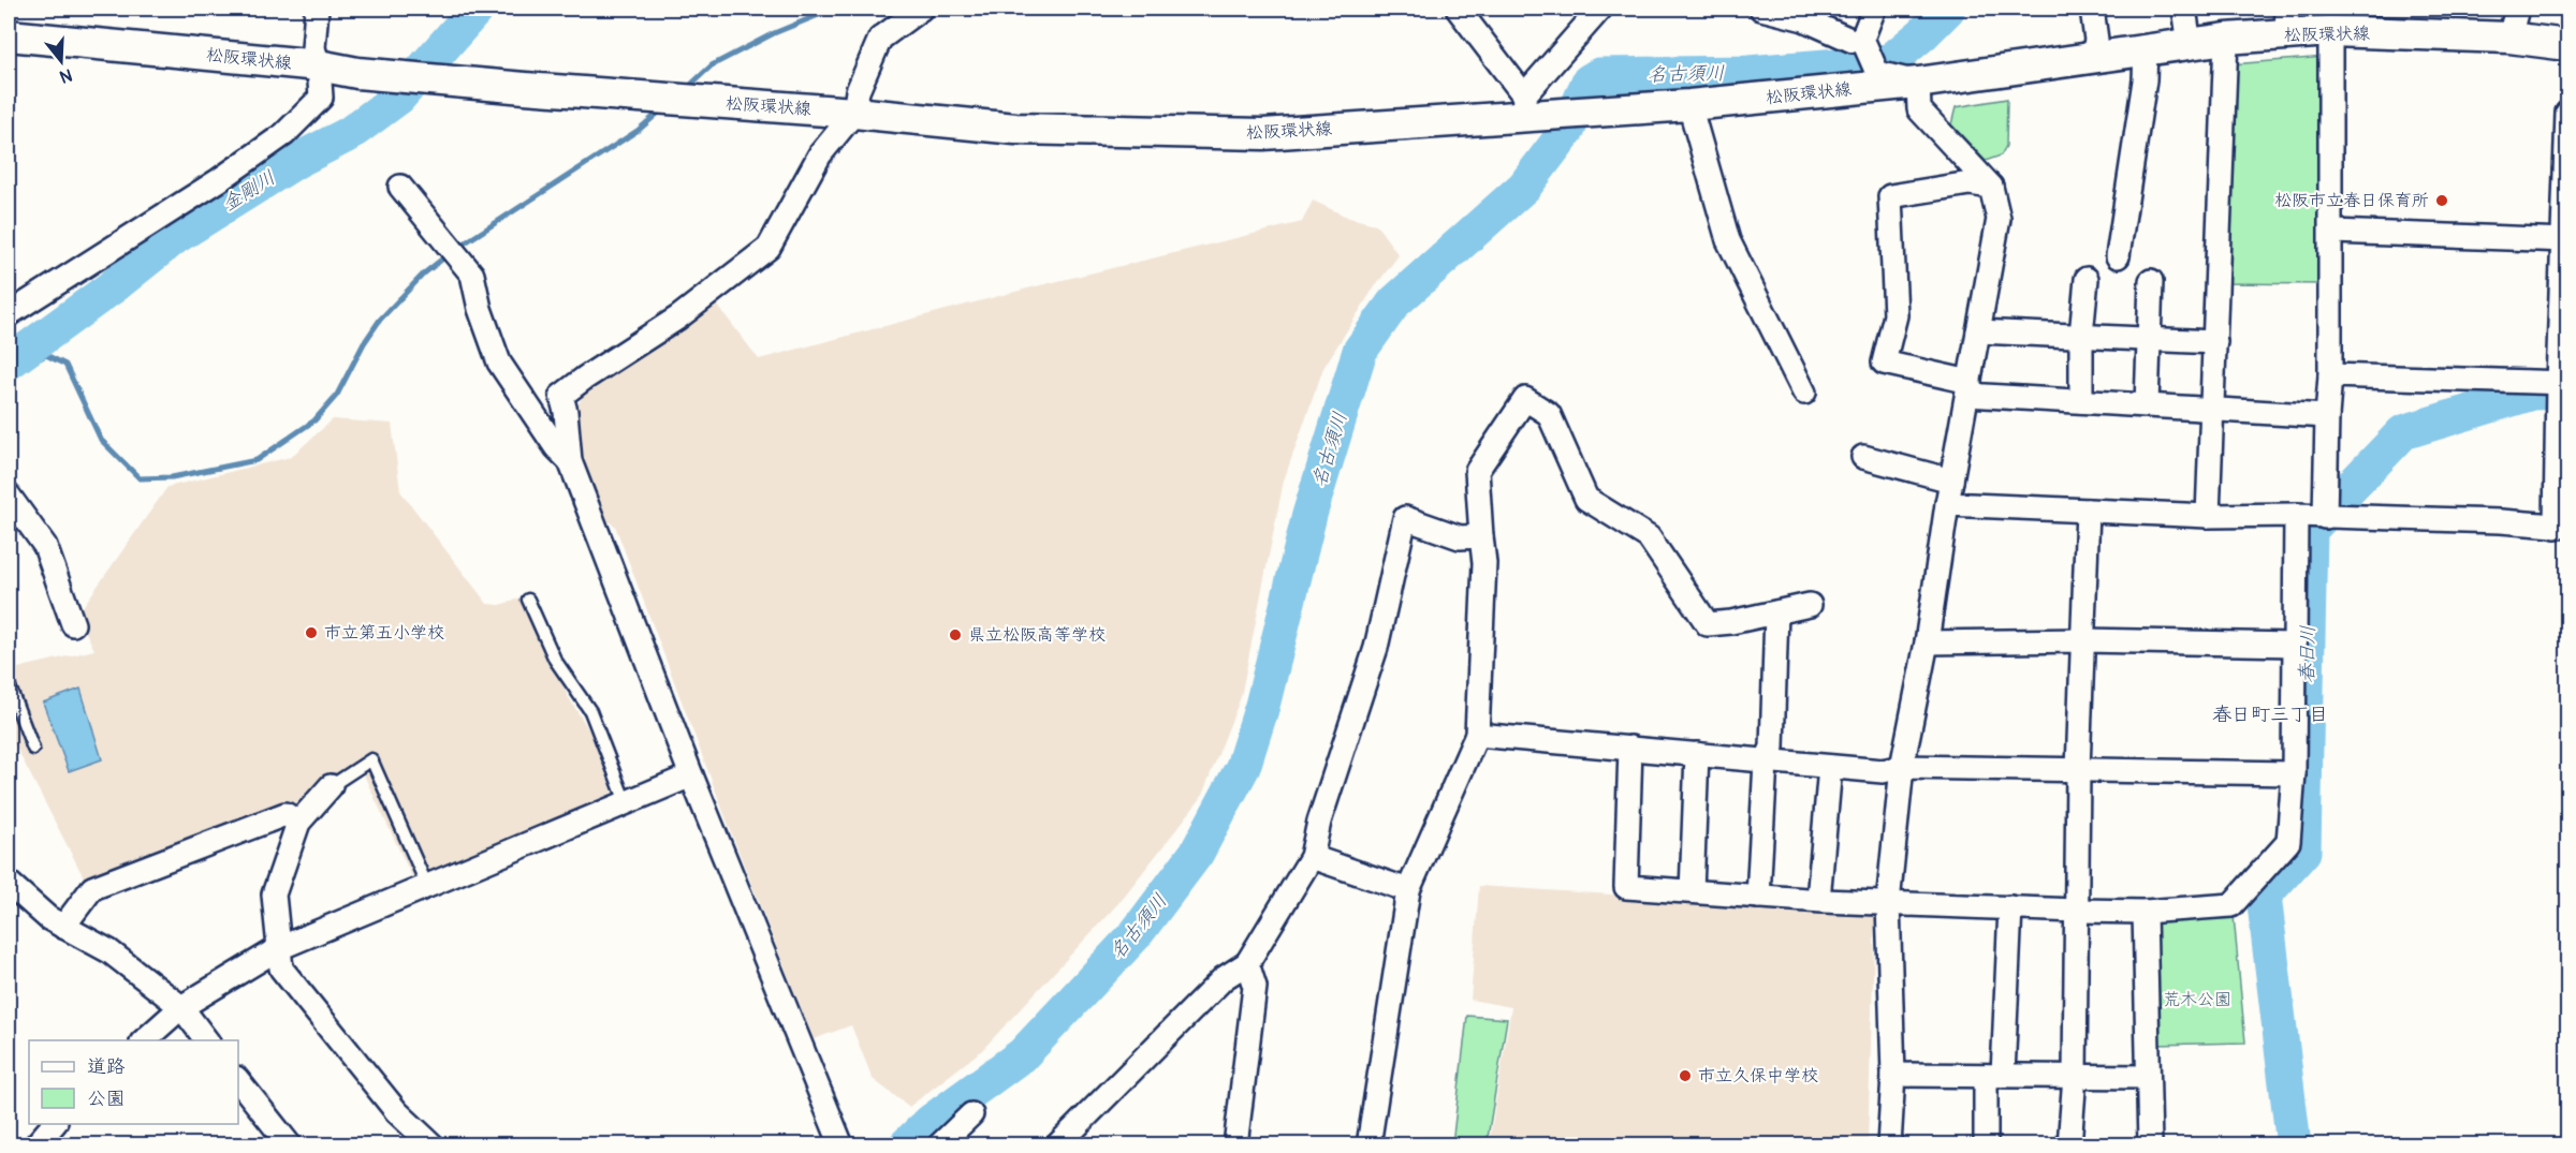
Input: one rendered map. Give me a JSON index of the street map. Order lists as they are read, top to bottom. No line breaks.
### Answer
{"streets":{"main road":["松阪環状線"]},"districts":["春日町三丁目"],"water":["名古須川","金剛川","春日川"],"parks":["荒木公園"],"places":["松阪市立春日保育所","市立第五小学校","県立松阪高等学校","市立久保中学校"],"legend":["道路","公園"],"north":"bottom"}
